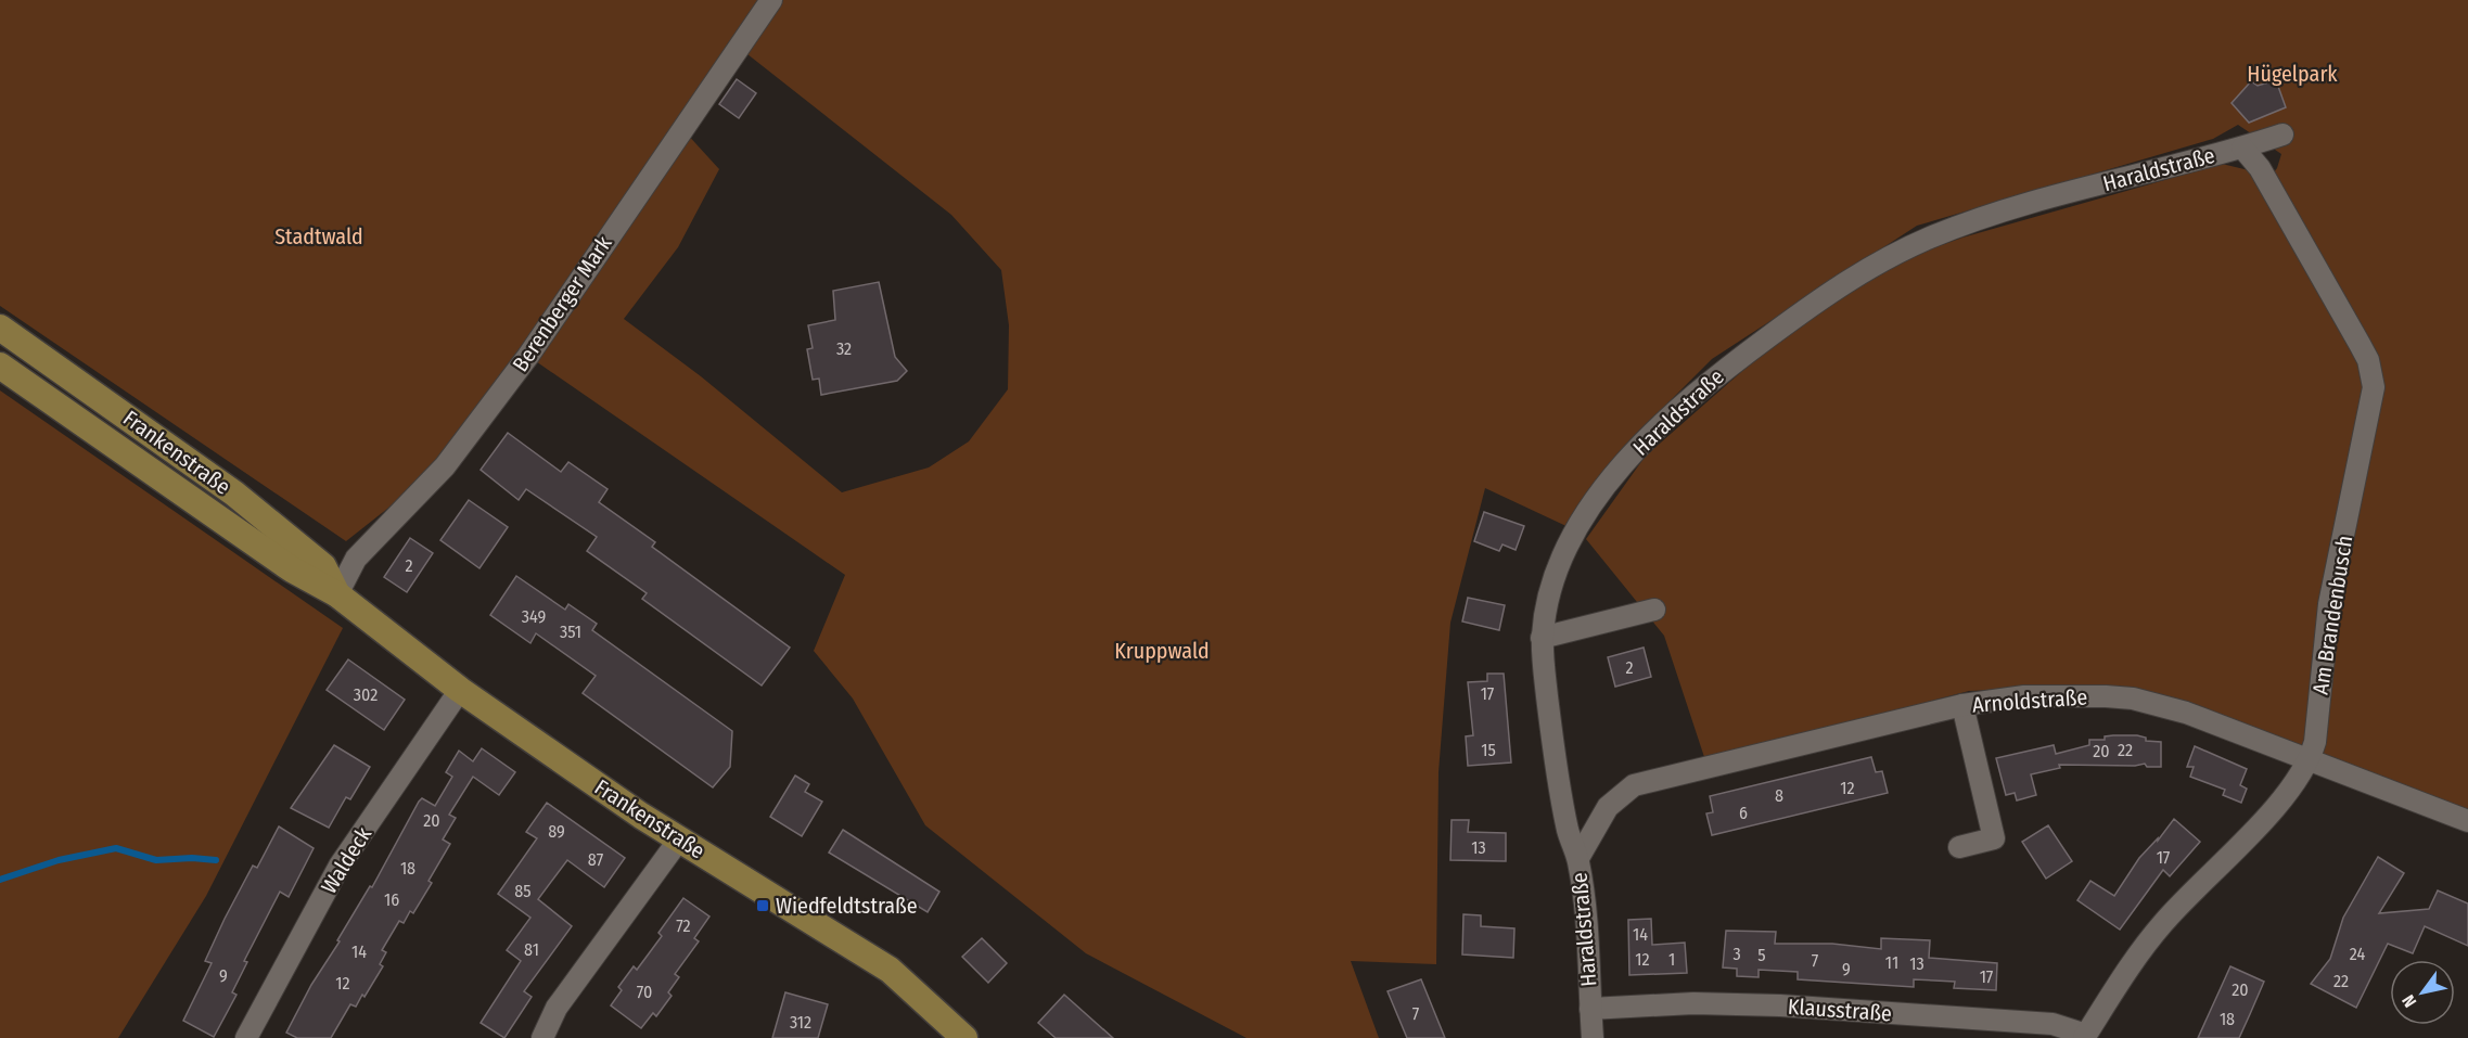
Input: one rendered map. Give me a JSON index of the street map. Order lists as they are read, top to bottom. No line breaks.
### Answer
{"streets":{"main road":["Frankenstraße"],"street":["Haraldstraße","Berenberger Mark","Am Brandenbusch","Arnoldstraße","Waldeck","Klausstraße"]},"crossings":[["Haraldstraße","Am Brandenbusch"],["Haraldstraße","Arnoldstraße"],["Haraldstraße","Klausstraße"],["Berenberger Mark","Frankenstraße"],["Frankenstraße","Waldeck"],["Am Brandenbusch","Arnoldstraße"],["Am Brandenbusch","Klausstraße"]],"parks":["Hügelpark","Stadtwald","Kruppwald"],"places":{"transit":["Wiedfeldtstraße"]},"house_numbers":["32","2","349","351","2","17","302","15","22","20","12","8","6","20","89","13","17","87","18","85","16","72","14","81","14","3","24","5","12","1","7","11","13","9","9","17","22","12","20","70","7","18","312"],"north":"bottom left"}
